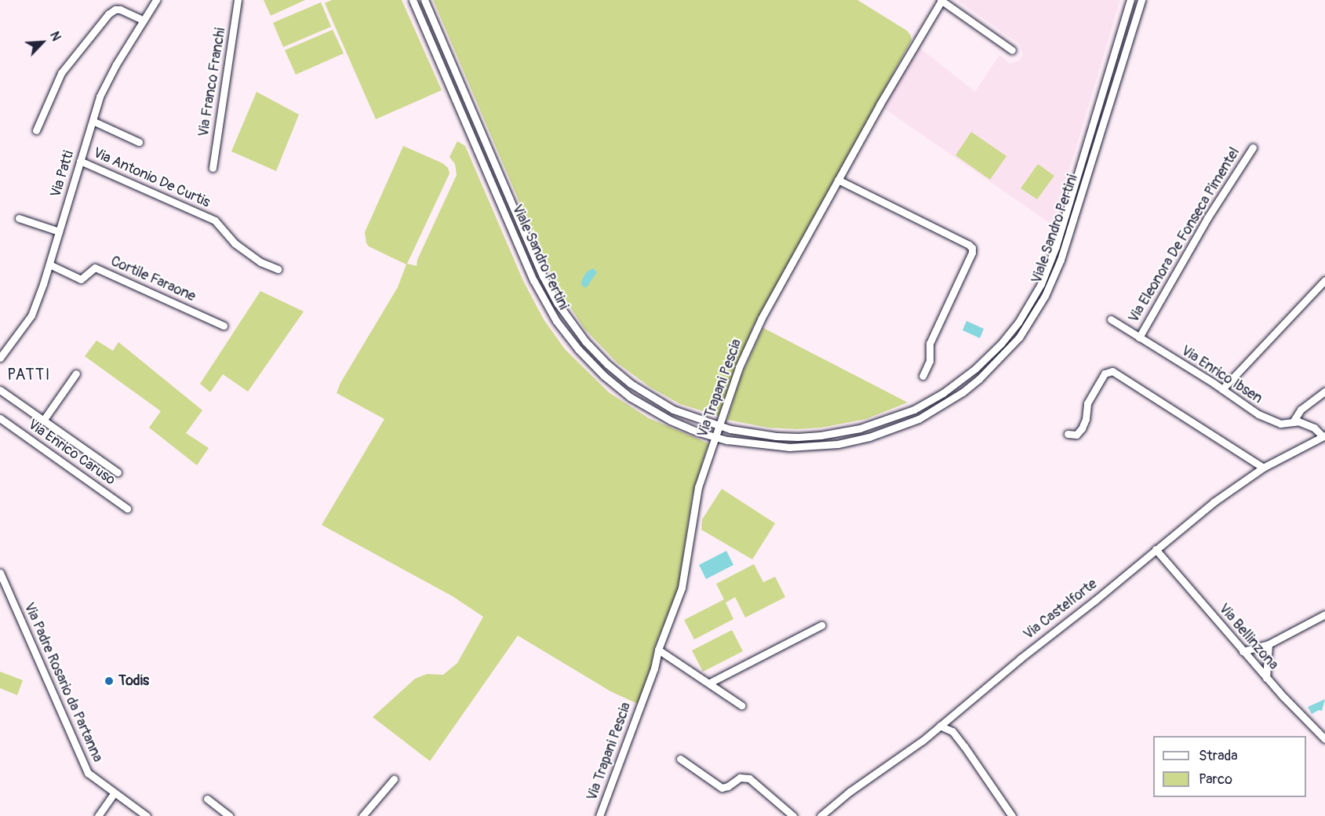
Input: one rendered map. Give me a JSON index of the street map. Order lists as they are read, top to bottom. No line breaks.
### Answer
{"streets":{"street":["Via Franco Franchi","Via Patti","Via Antonio De Curtis","Viale Sandro Pertini","Via Eleonora De Fonseca Pimentel","Cortile Faraone","Via Enrico Ibsen","Via Trapani Pescia","Via Enrico Caruso","Via Castelforte","Via Bellinzona","Via Padre Rosario da Partanna"]},"crossings":[["Via Patti","Via Antonio De Curtis"],["Via Patti","Cortile Faraone"],["Viale Sandro Pertini","Via Trapani Pescia"],["Via Eleonora De Fonseca Pimentel","Via Enrico Ibsen"],["Via Enrico Ibsen","Via Castelforte"],["Via Castelforte","Via Bellinzona"]],"districts":["PATTI"],"places":["Todis"],"legend":["Strada","Parco"],"north":"top right"}
